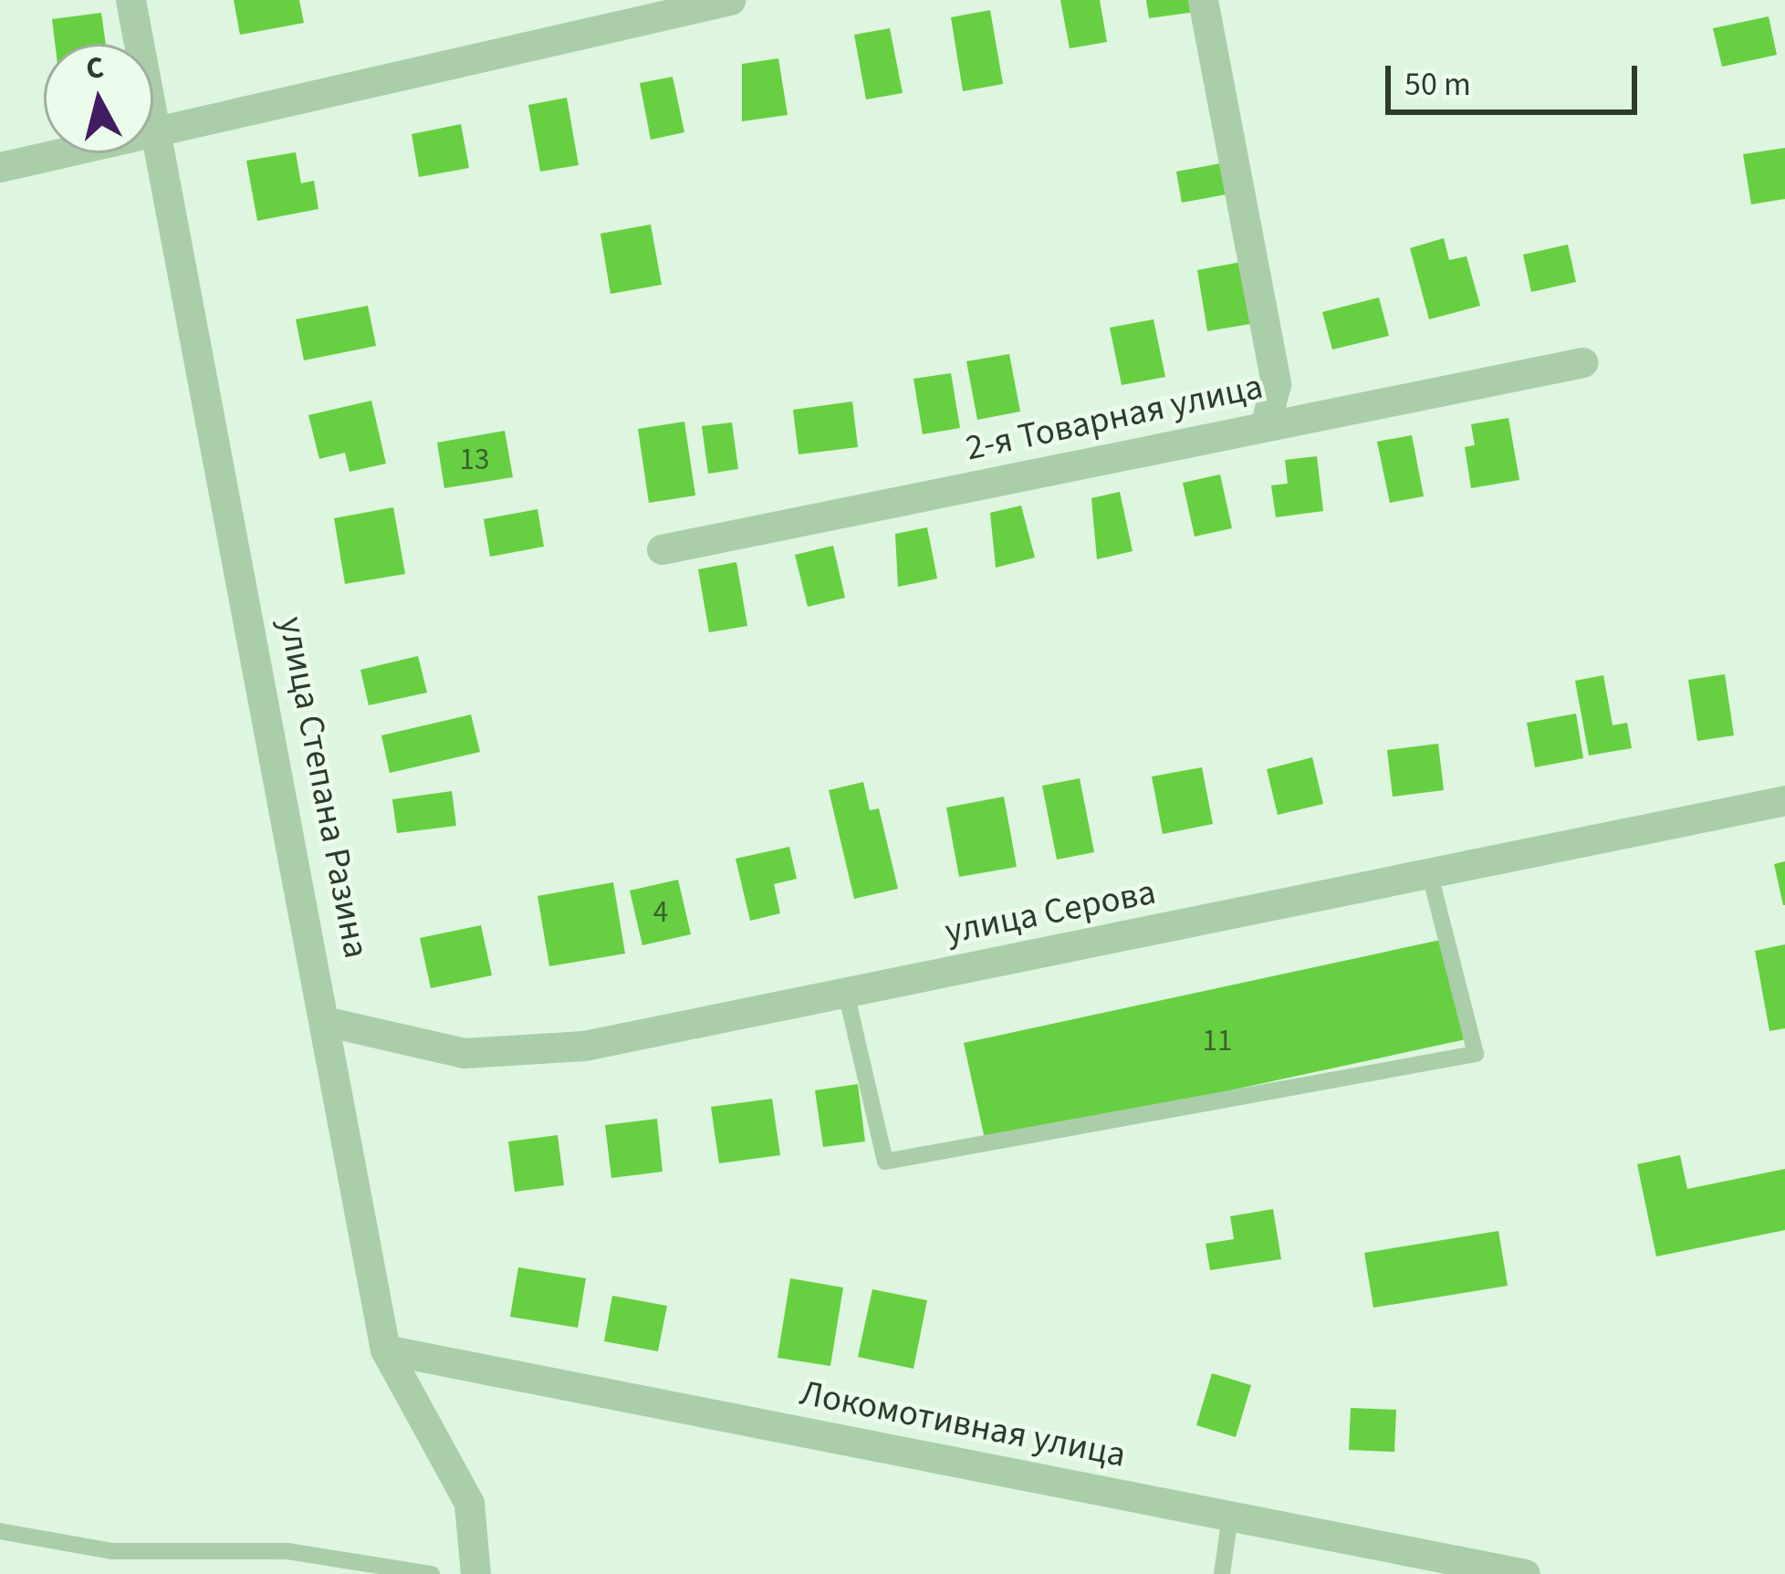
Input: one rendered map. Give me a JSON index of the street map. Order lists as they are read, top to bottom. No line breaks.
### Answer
{"streets":{"street":["2-я Товарная улица","улица Степана Разина","улица Серова","Локомотивная улица"]},"crossings":[["улица Степана Разина","улица Серова"],["улица Степана Разина","Локомотивная улица"]],"house_numbers":["13","4","11"],"scale_bar":"50 m","north":"top"}
